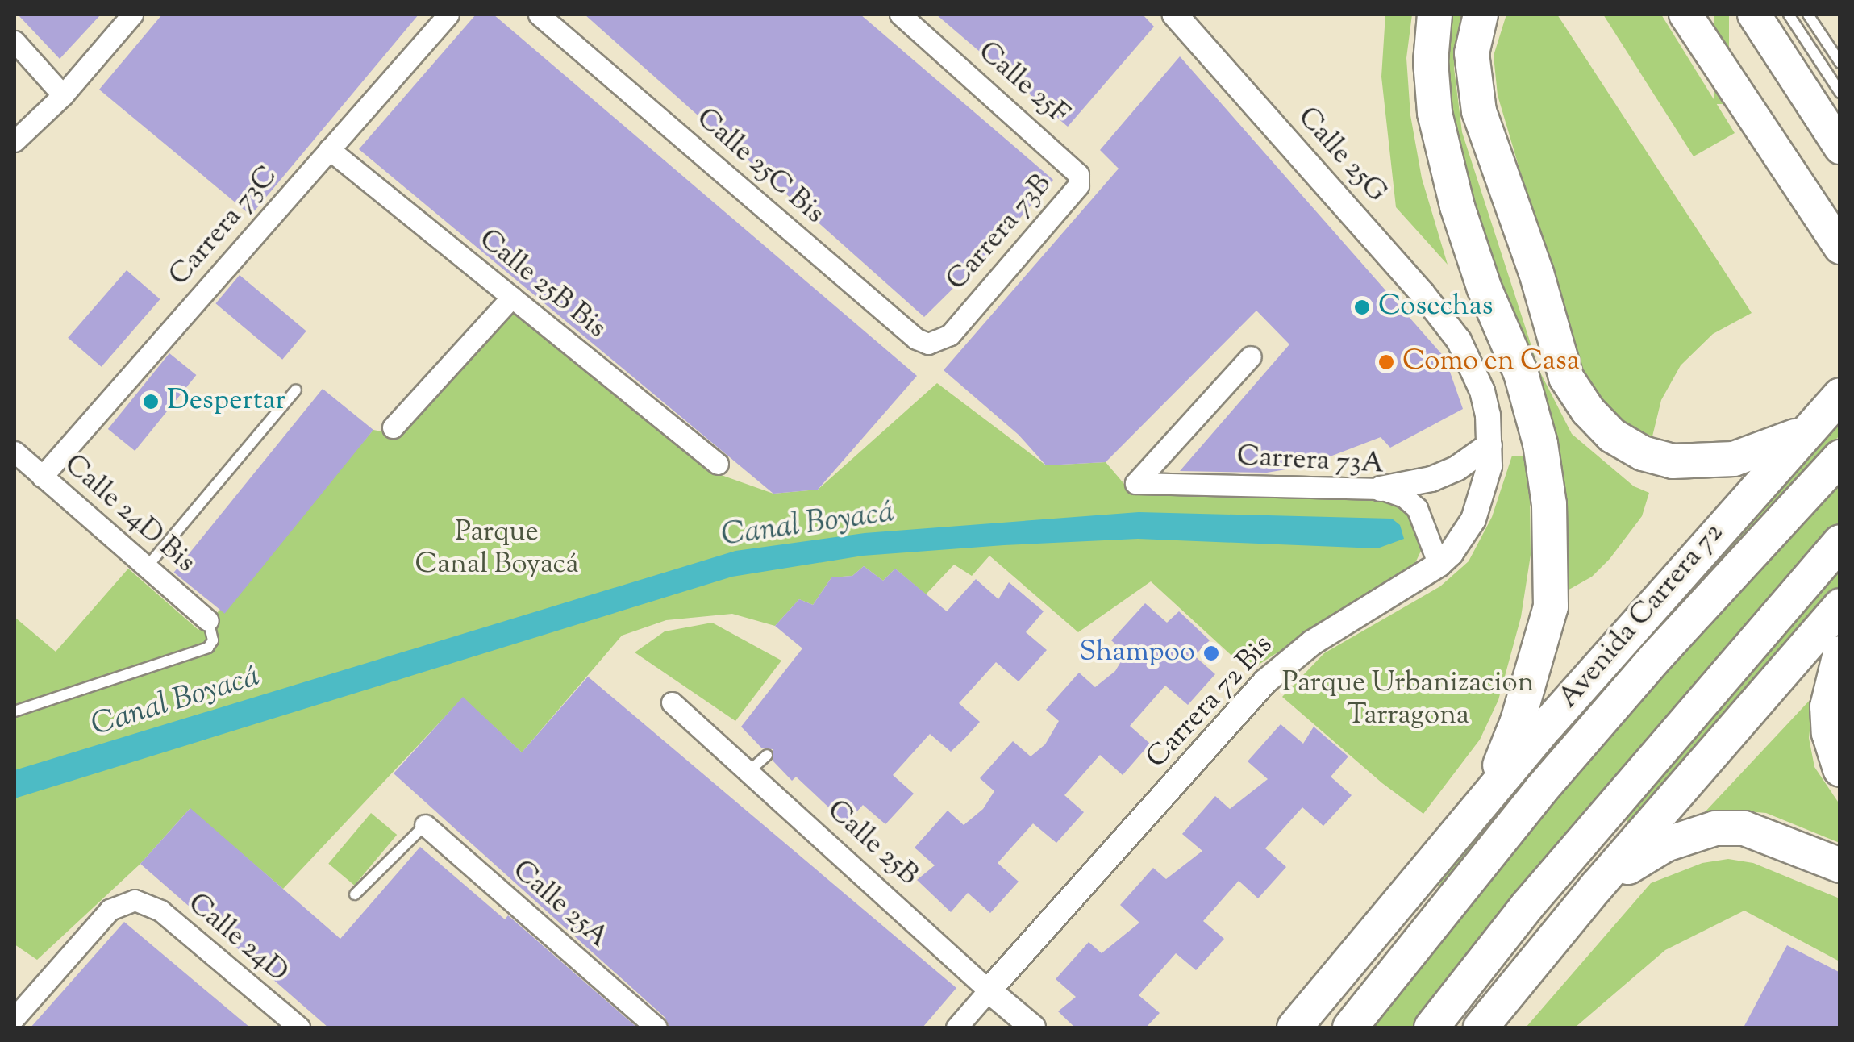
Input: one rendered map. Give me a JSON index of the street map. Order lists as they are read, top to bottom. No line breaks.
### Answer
{"streets":{"highway":["Avenida Carrera 72"],"street":["Calle 25F","Calle 25G","Calle 25C Bis","Carrera 73C","Carrera 73B","Calle 25B Bis","Carrera 73A","Calle 24D Bis","Carrera 72 Bis","Calle 25B","Calle 25A","Calle 24D"]},"crossings":[["Calle 25F","Carrera 73B"],["Calle 25G","Carrera 72 Bis"],["Calle 25C Bis","Carrera 73B"],["Carrera 73C","Calle 25B Bis"],["Carrera 73C","Calle 24D Bis"],["Carrera 73A","Carrera 72 Bis"],["Carrera 72 Bis","Calle 25B"]],"water":["Canal Boyacá"],"parks":["Parque Canal Boyacá","Parque Urbanizacion Tarragona"],"places":["Cosechas","Como en Casa","Despertar","Shampoo"]}
